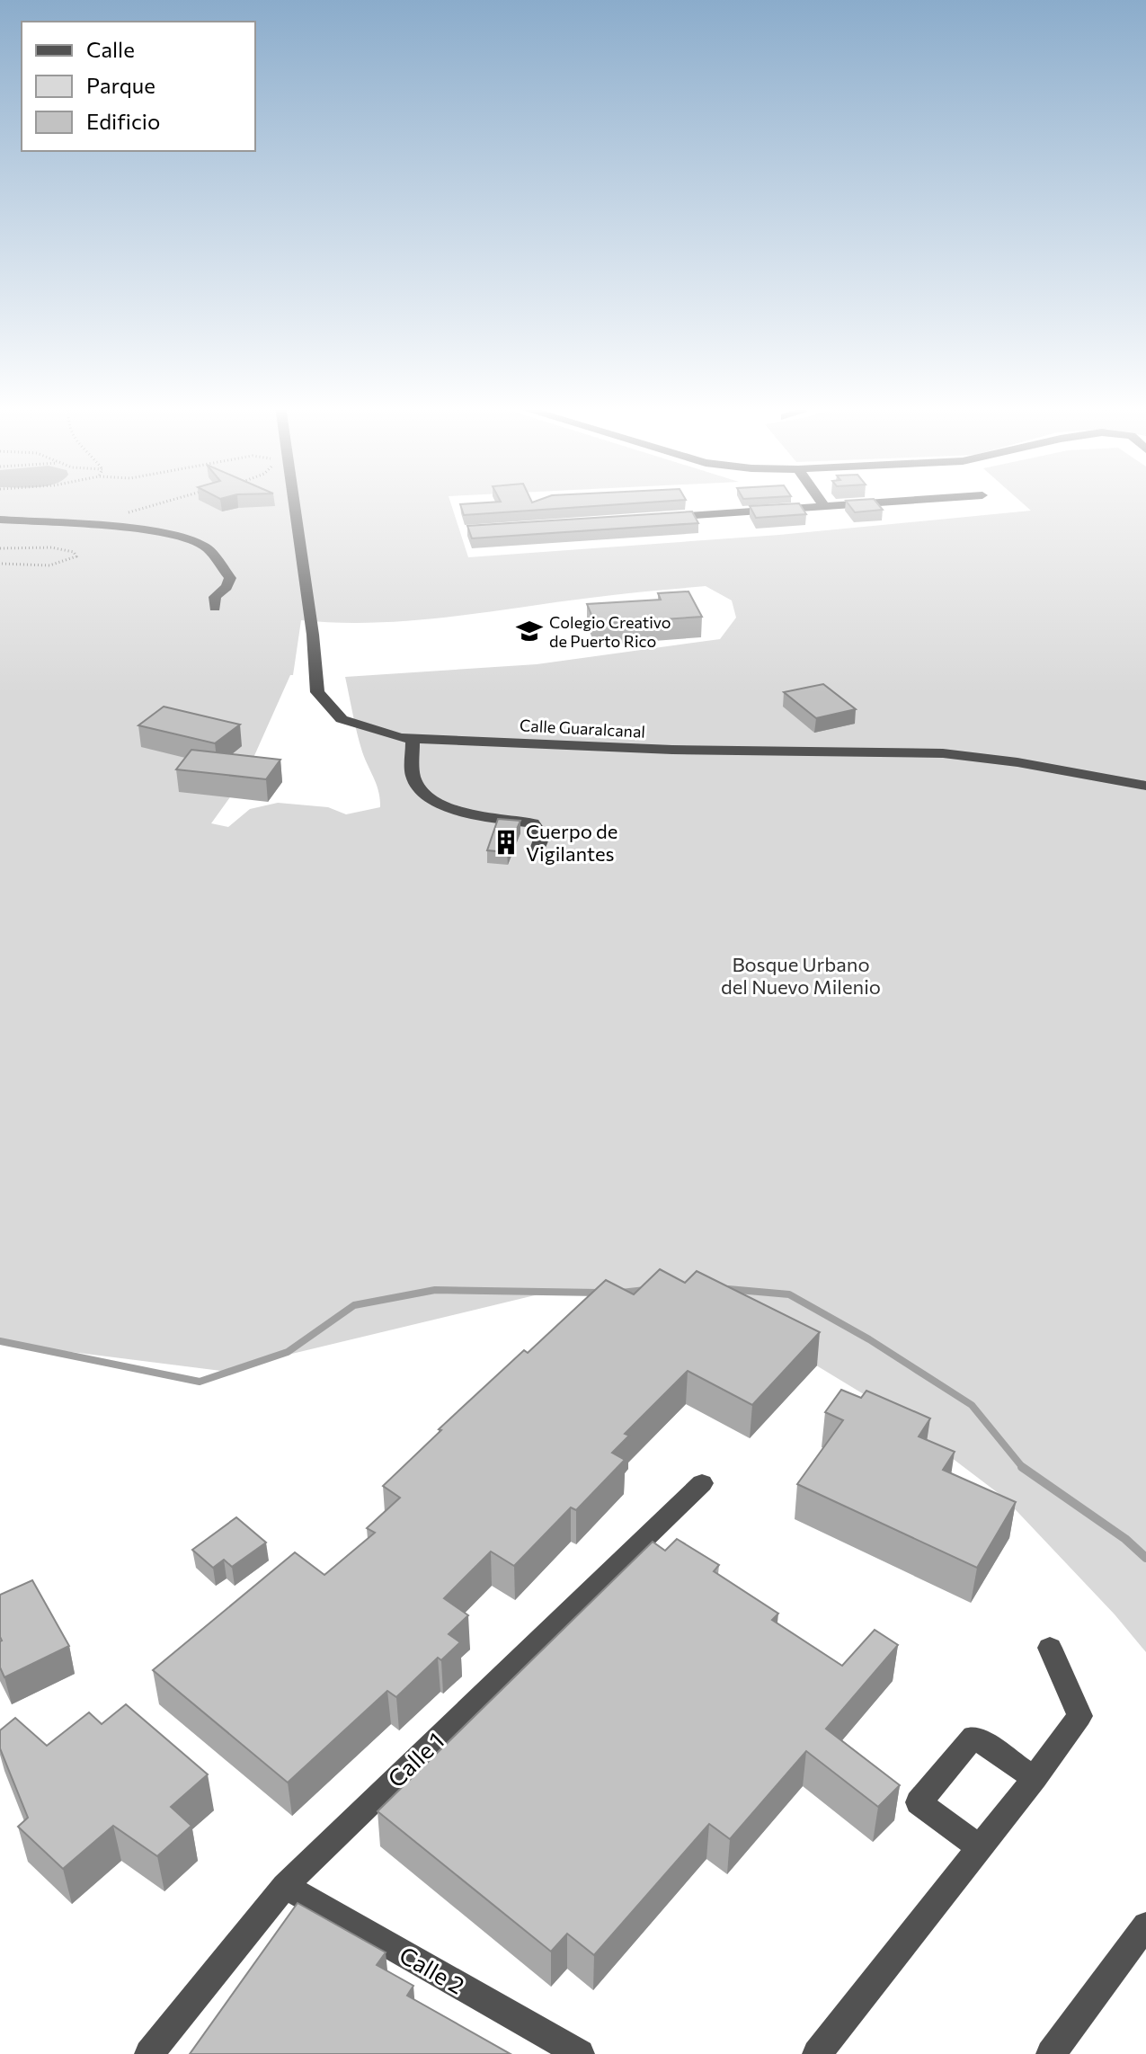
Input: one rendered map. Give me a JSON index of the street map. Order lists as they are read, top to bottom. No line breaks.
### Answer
{"streets":{"street":["Calle Guaralcanal","Calle 1","Calle 2"]},"crossings":[["Calle 1","Calle 2"]],"parks":["Bosque Urbano del Nuevo Milenio"],"places":{"school or university":["Colegio Creativo de Puerto Rico"],"building":["Cuerpo de Vigilantes"]},"legend":["Calle","Parque","Edificio"]}
